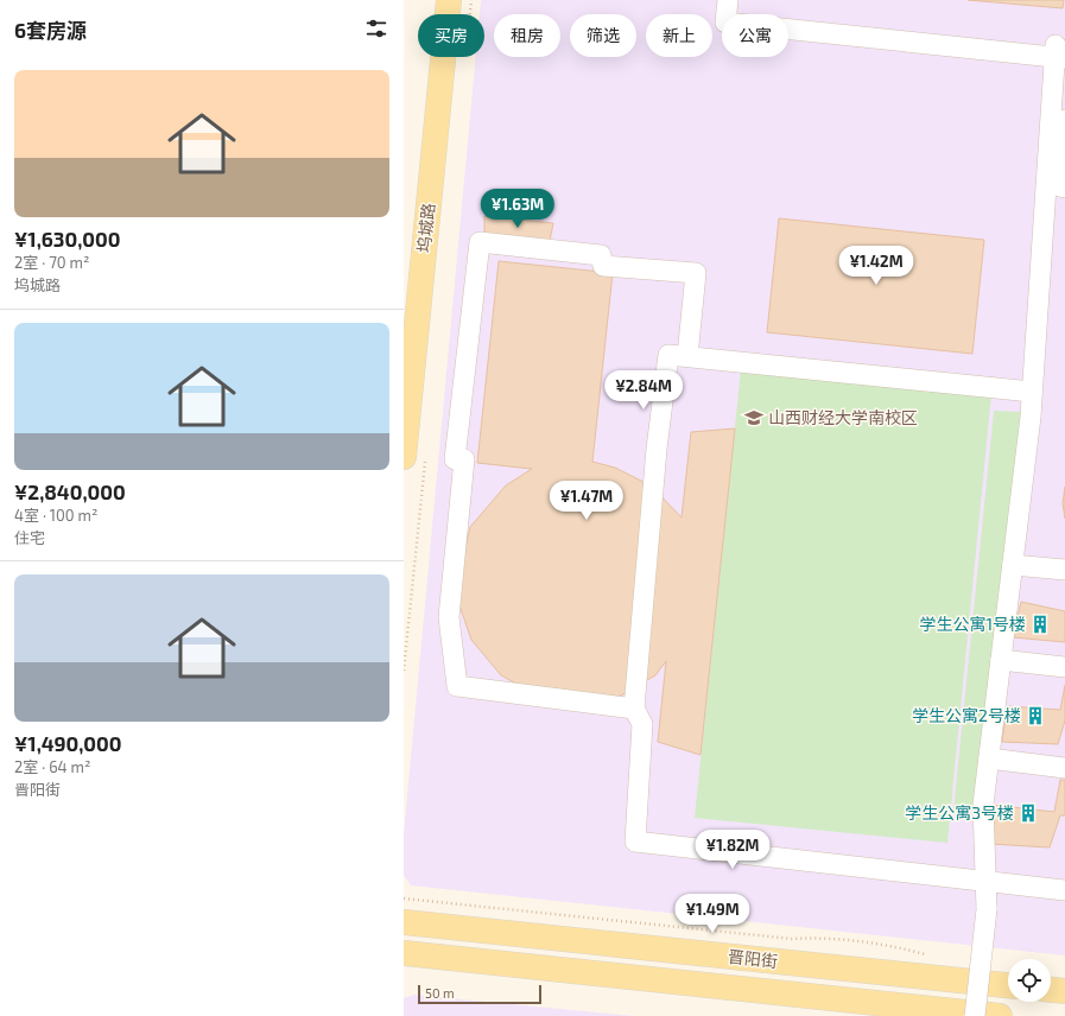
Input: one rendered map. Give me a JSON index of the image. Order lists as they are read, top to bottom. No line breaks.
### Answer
{"streets":{"main road":["坞城路","晋阳街"]},"places":{"school or university":["山西财经大学南校区"],"building":["学生公寓1号楼","学生公寓2号楼","学生公寓3号楼"]},"scale_bar":"50 m","page":{"heading":"6套房源","chip":["买房","租房","筛选","新上","公寓"],"list":[{"name":"¥1,630,000","note":"2室 · 70 m² · 坞城路"},{"name":"¥2,840,000","note":"4室 · 100 m² · 住宅"},{"name":"¥1,490,000","note":"2室 · 64 m² · 晋阳街"}],"price":["¥1.63M","¥1.42M","¥2.84M","¥1.47M","¥1.82M","¥1.49M"],"scale":"50 m"}}
